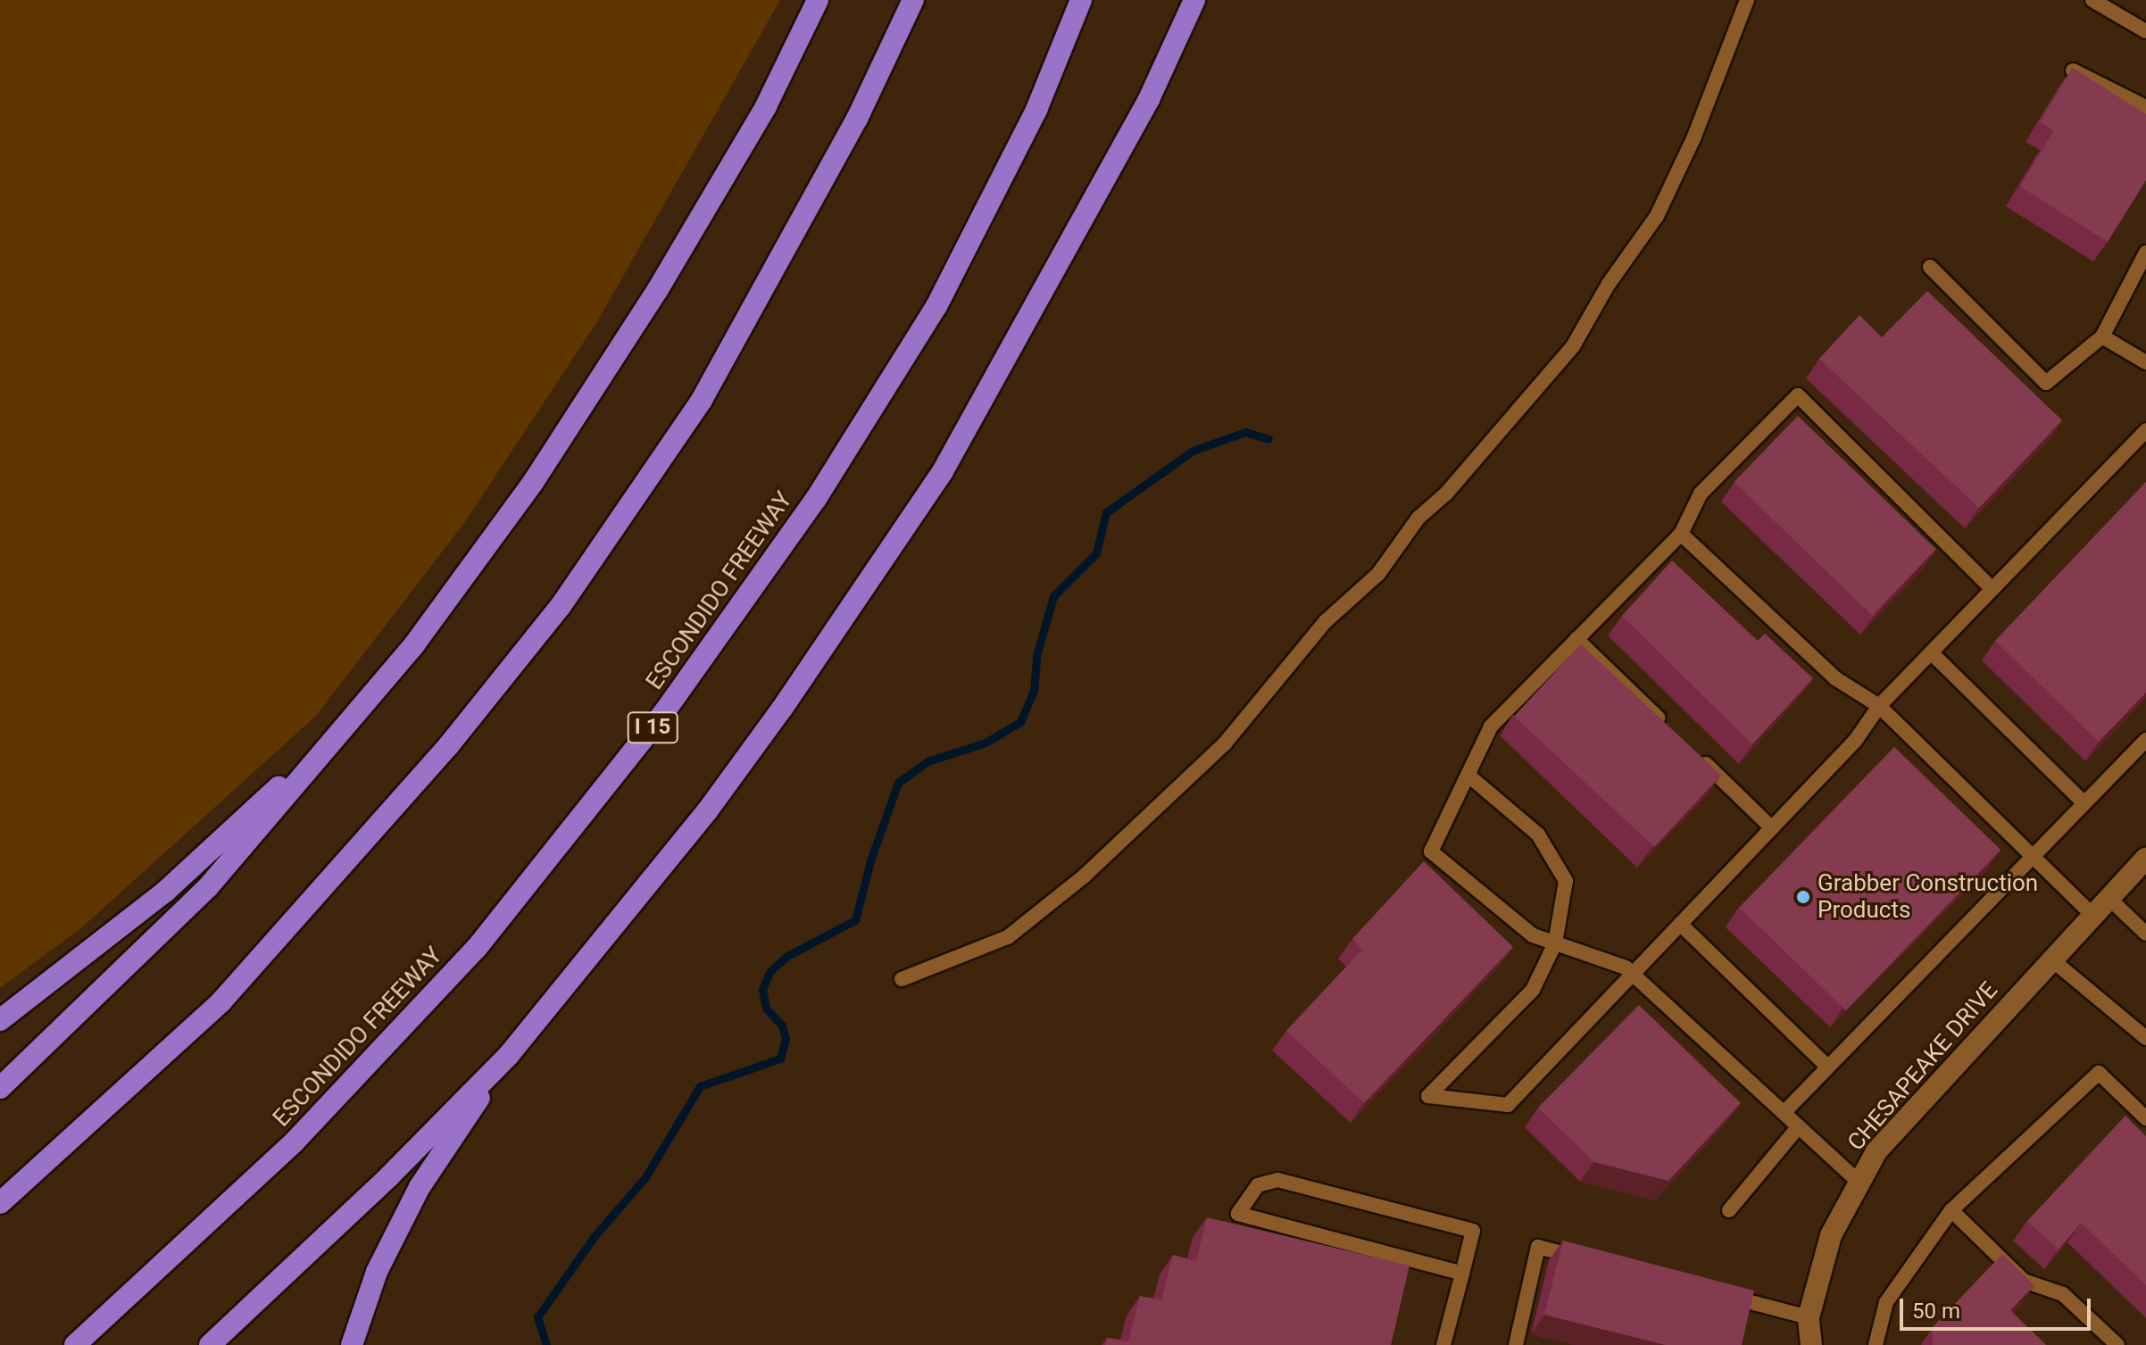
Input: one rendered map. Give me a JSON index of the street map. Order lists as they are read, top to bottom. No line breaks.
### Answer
{"streets":{"highway":["ESCONDIDO FREEWAY","I 15"],"street":["CHESAPEAKE DRIVE"]},"places":["Grabber Construction Products"],"scale_bar":"50 m"}
